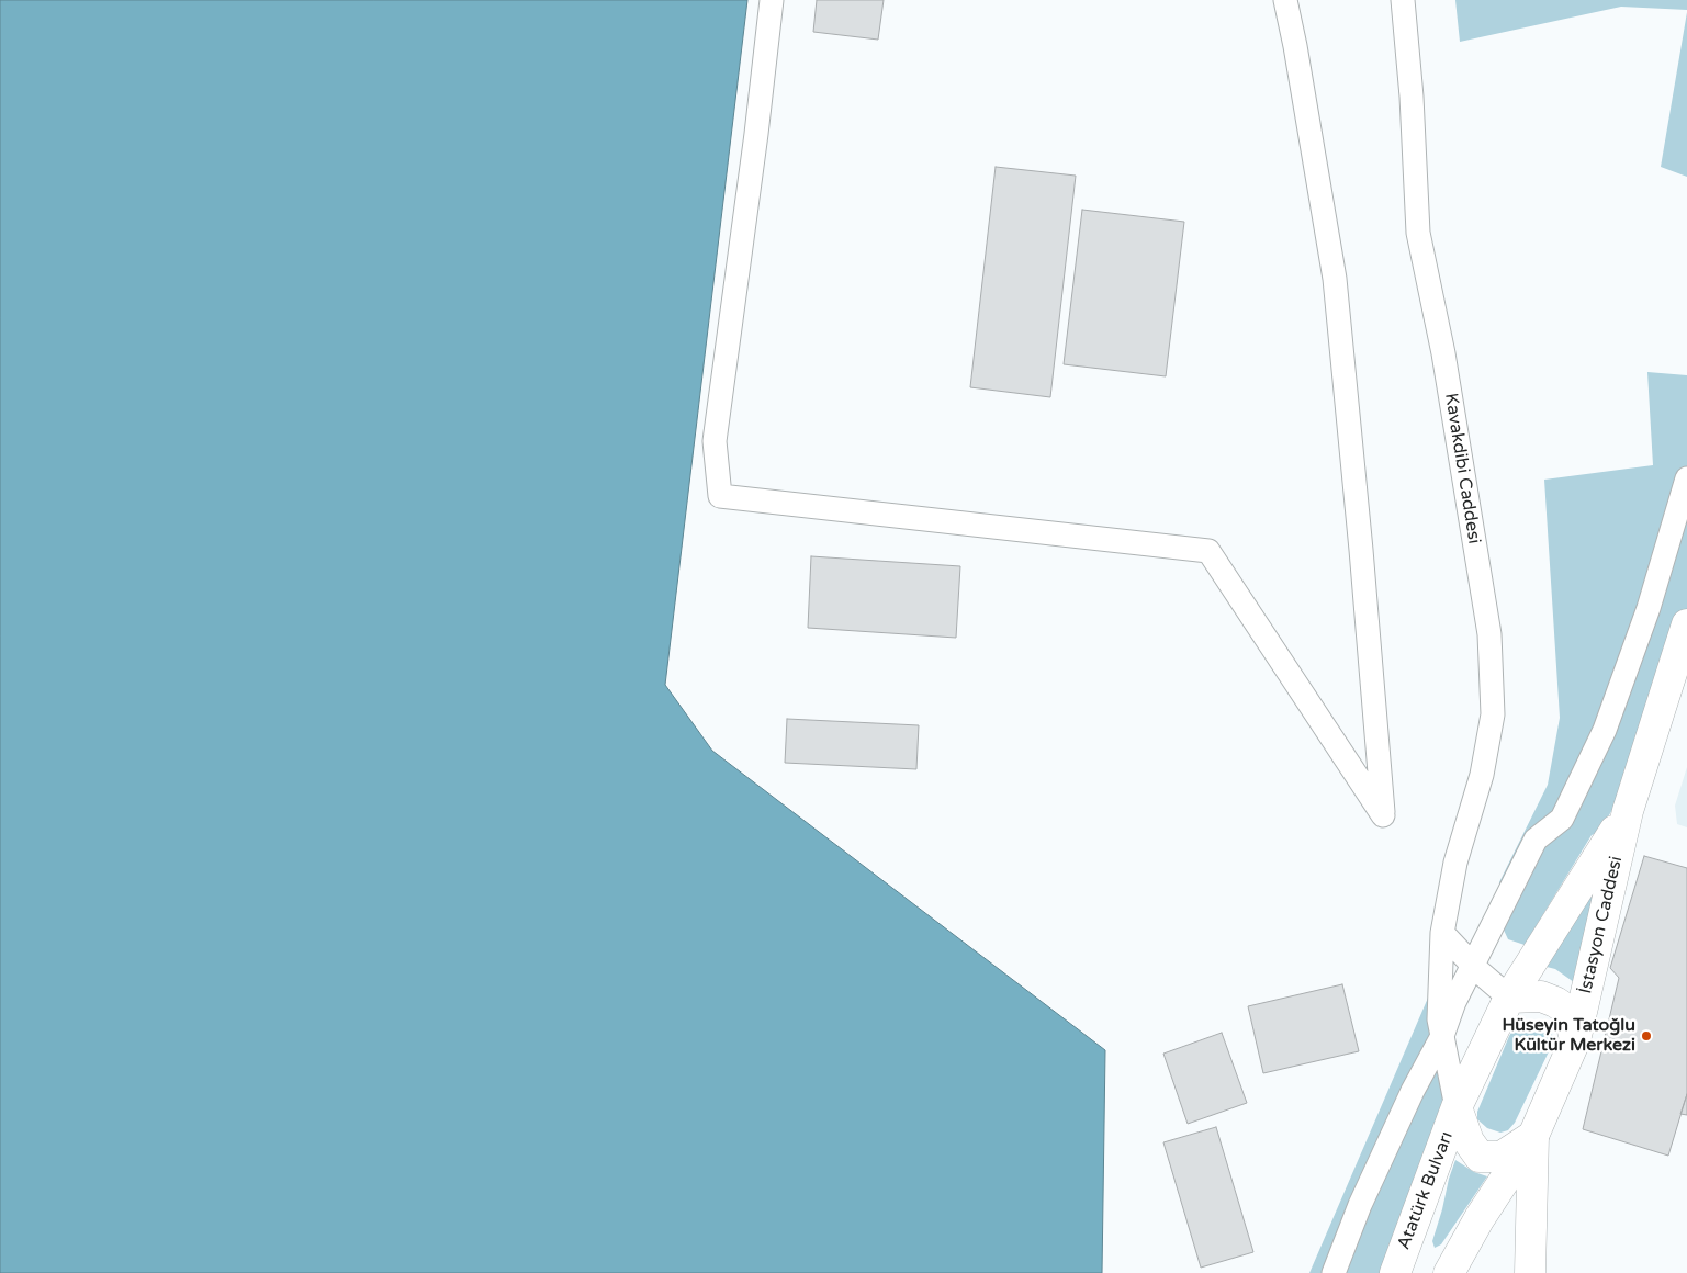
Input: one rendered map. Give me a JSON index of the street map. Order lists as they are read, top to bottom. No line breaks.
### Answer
{"streets":{"main road":["İstasyon Caddesi","Atatürk Bulvarı"],"street":["Kavakdibi Caddesi"]},"crossings":[["Kavakdibi Caddesi","Atatürk Bulvarı"],["İstasyon Caddesi","Atatürk Bulvarı"]],"places":["Hüseyin Tatoğlu Kültür Merkezi"]}
